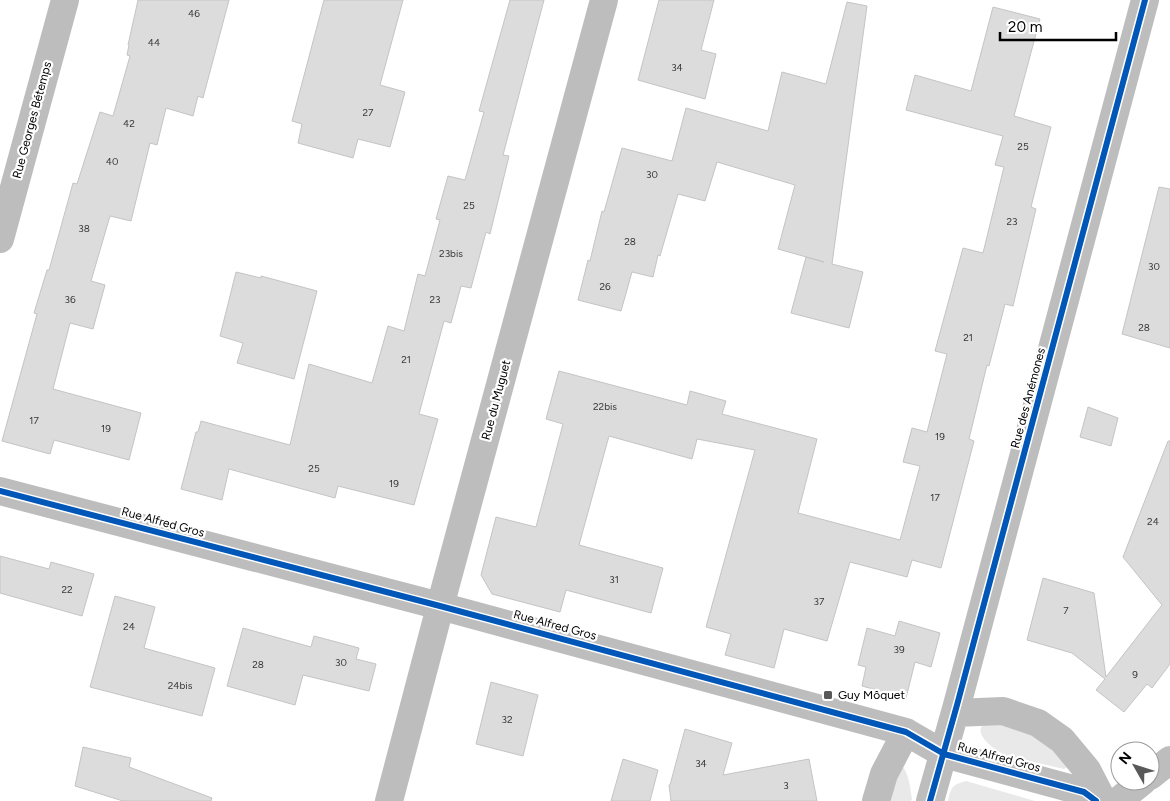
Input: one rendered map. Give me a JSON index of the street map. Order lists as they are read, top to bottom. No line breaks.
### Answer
{"streets":{"street":["Rue Georges Bétemps","Rue des Anémones","Rue du Muguet","Rue Alfred Gros"]},"crossings":[["Rue des Anémones","Rue Alfred Gros"],["Rue du Muguet","Rue Alfred Gros"]],"places":{"transit":["Guy Môquet"]},"house_numbers":["46","44","34","27","42","25","40","30","25","23","38","28","23bis","30","26","36","23","28","21","21","22bis","17","19","19","25","19","17","24","31","22","37","7","24","39","30","28","9","24bis","32","34","3"],"scale_bar":"20 m","north":"top left"}
